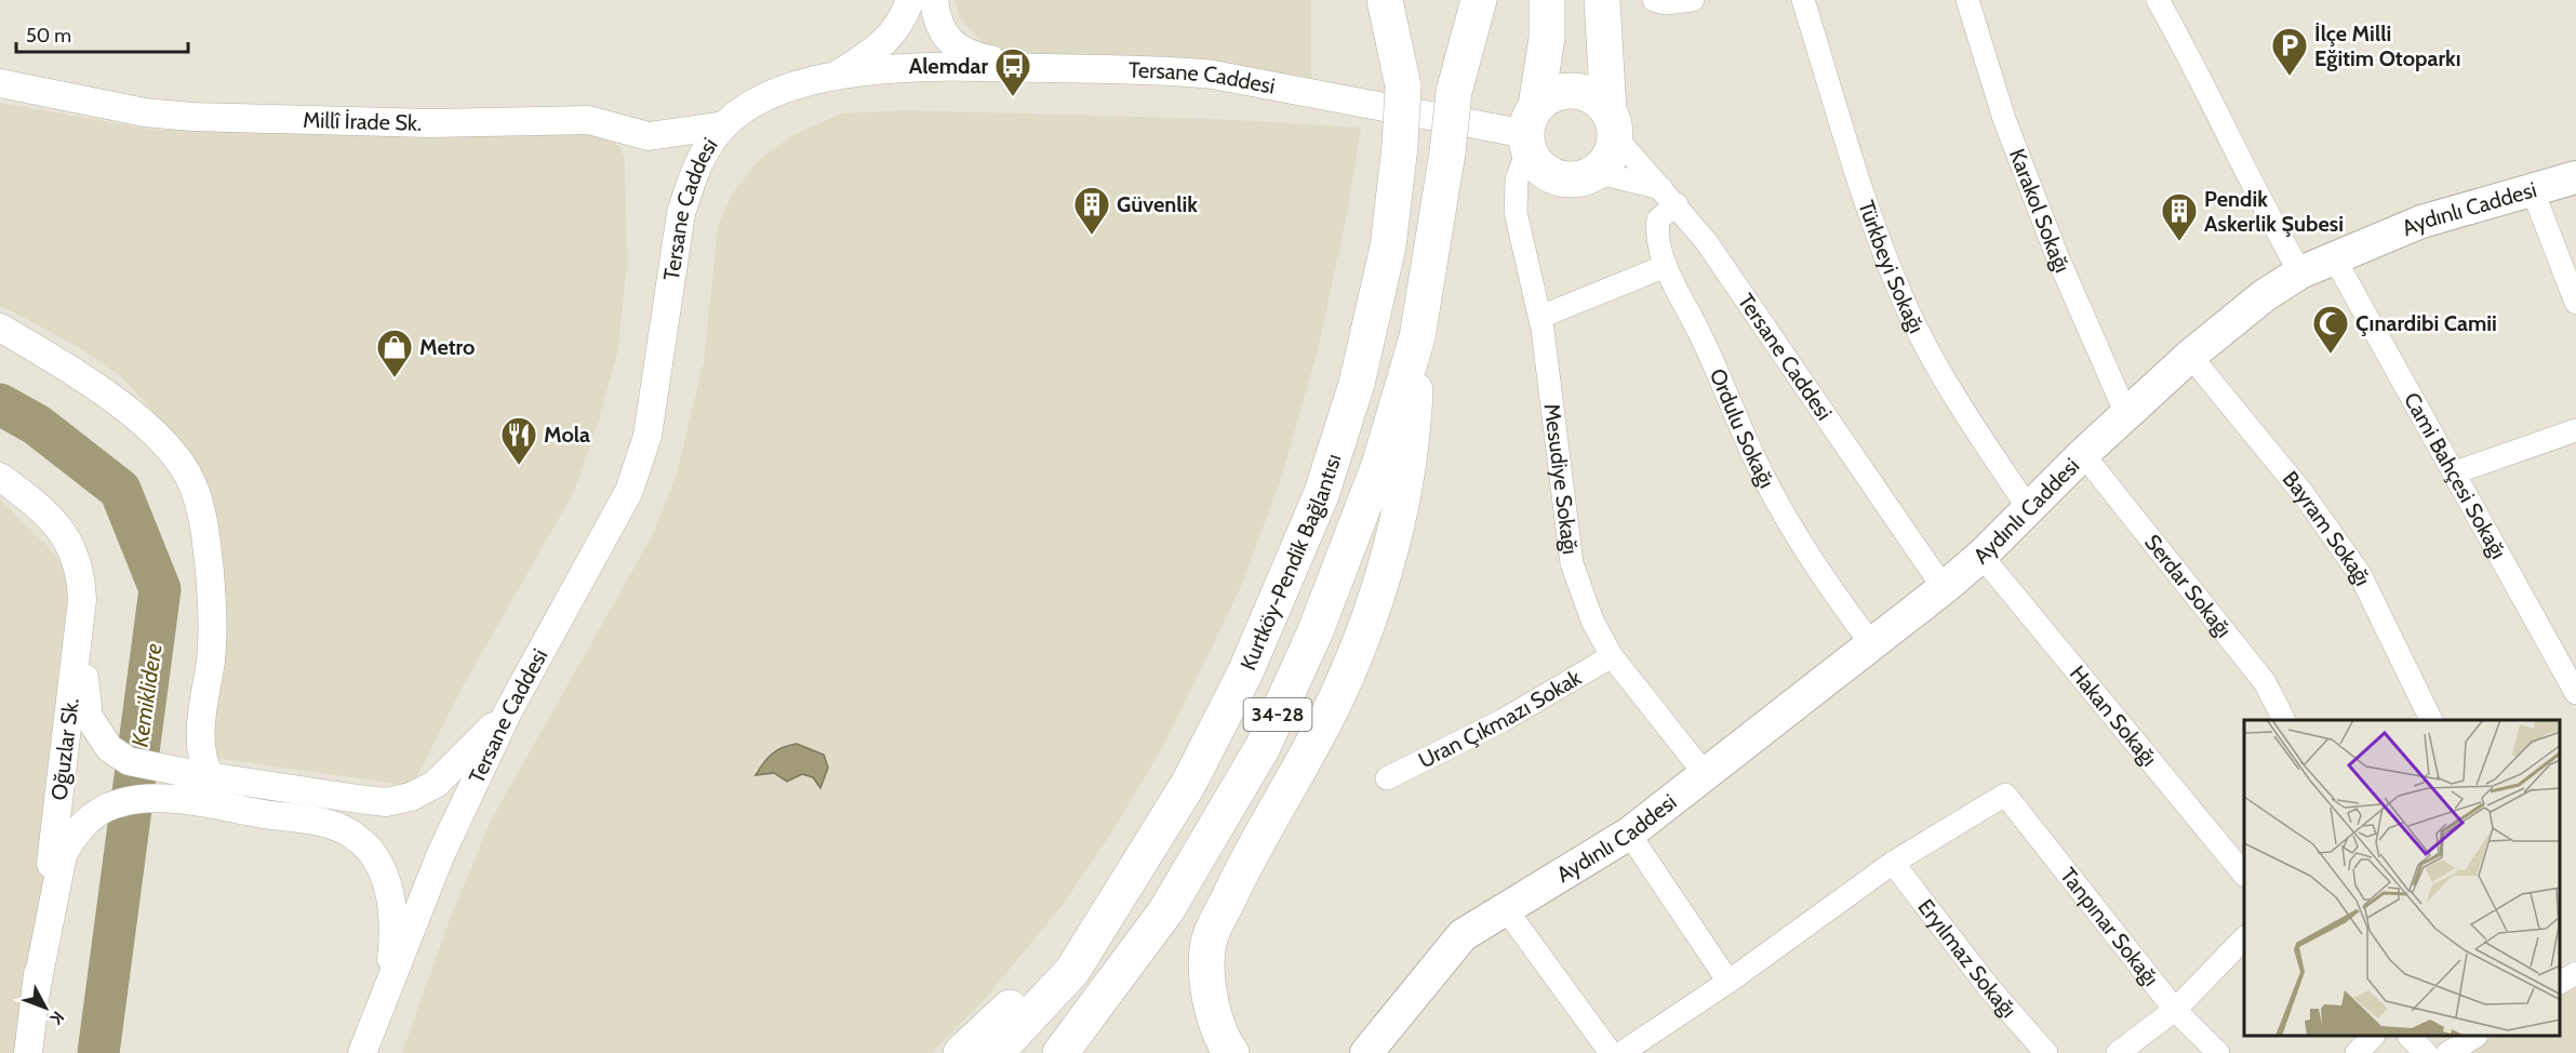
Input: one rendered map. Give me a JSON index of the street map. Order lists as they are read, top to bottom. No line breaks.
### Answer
{"streets":{"main road":["Aydınlı Caddesi","Kurtköy-Pendik Bağlantısı","34-28"],"street":["Tersane Caddesi","Millî İrade Sk.","Karakol Sokağı","Türkbeyi Sokağı","Ordulu Sokağı","Cami Bahçesi Sokağı","Mesudiye Sokağı","Bayram Sokağı","Serdar Sokağı","Hakan Sokağı","Uran Çıkmazı Sokak","Oğuzlar Sk.","Tanpınar Sokağı","Eryılmaz Sokağı"]},"crossings":[["Tersane Caddesi","Millî İrade Sk."],["Tersane Caddesi","Aydınlı Caddesi"],["Tersane Caddesi","Ordulu Sokağı"],["Tersane Caddesi","Mesudiye Sokağı"],["Aydınlı Caddesi","Karakol Sokağı"],["Aydınlı Caddesi","Türkbeyi Sokağı"],["Aydınlı Caddesi","Ordulu Sokağı"],["Aydınlı Caddesi","Cami Bahçesi Sokağı"],["Aydınlı Caddesi","Mesudiye Sokağı"],["Aydınlı Caddesi","Bayram Sokağı"],["Aydınlı Caddesi","Serdar Sokağı"],["Aydınlı Caddesi","Hakan Sokağı"],["Mesudiye Sokağı","Uran Çıkmazı Sokak"],["Tanpınar Sokağı","Eryılmaz Sokağı"]],"water":["Kemiklidere"],"places":{"parking":["İlçe Milli Eğitim Otoparkı"],"bus stop":["Alemdar"],"building":["Güvenlik","Pendik Askerlik Şubesi"],"mosque":["Çınardibi Camii"],"shop":["Metro"],"restaurant":["Mola"]},"scale_bar":"50 m","north":"bottom right"}
